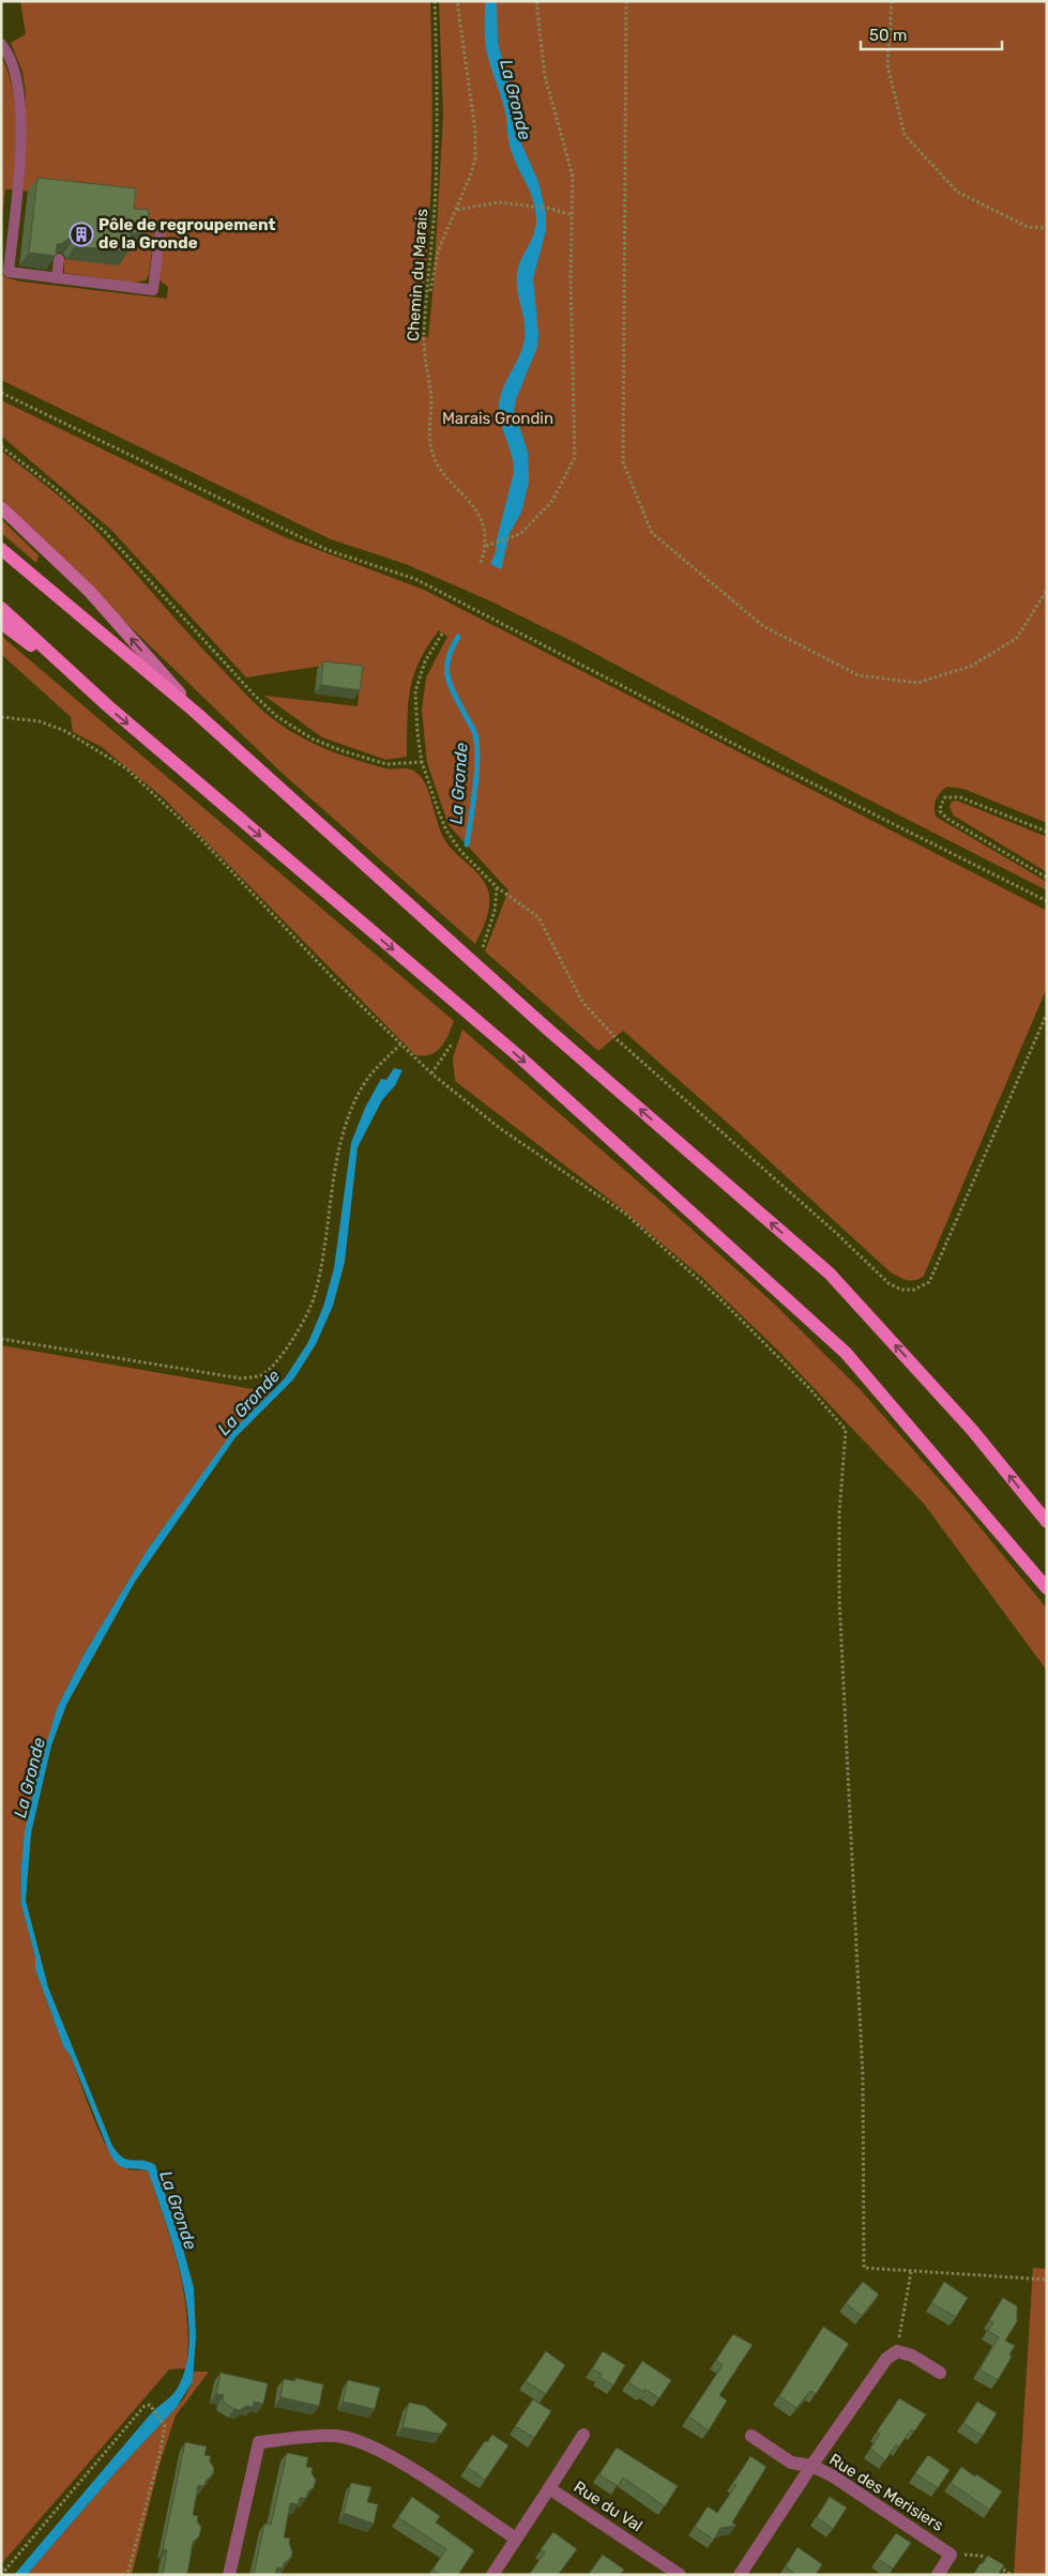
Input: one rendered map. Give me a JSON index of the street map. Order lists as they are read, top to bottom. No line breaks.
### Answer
{"streets":{"street":["Rue des Merisiers","Rue du Val"],"path":["Chemin du Marais"]},"water":["La Gronde"],"parks":["Marais Grondin"],"places":{"building":["Pôle de regroupement de la Gronde"]},"scale_bar":"50 m"}
